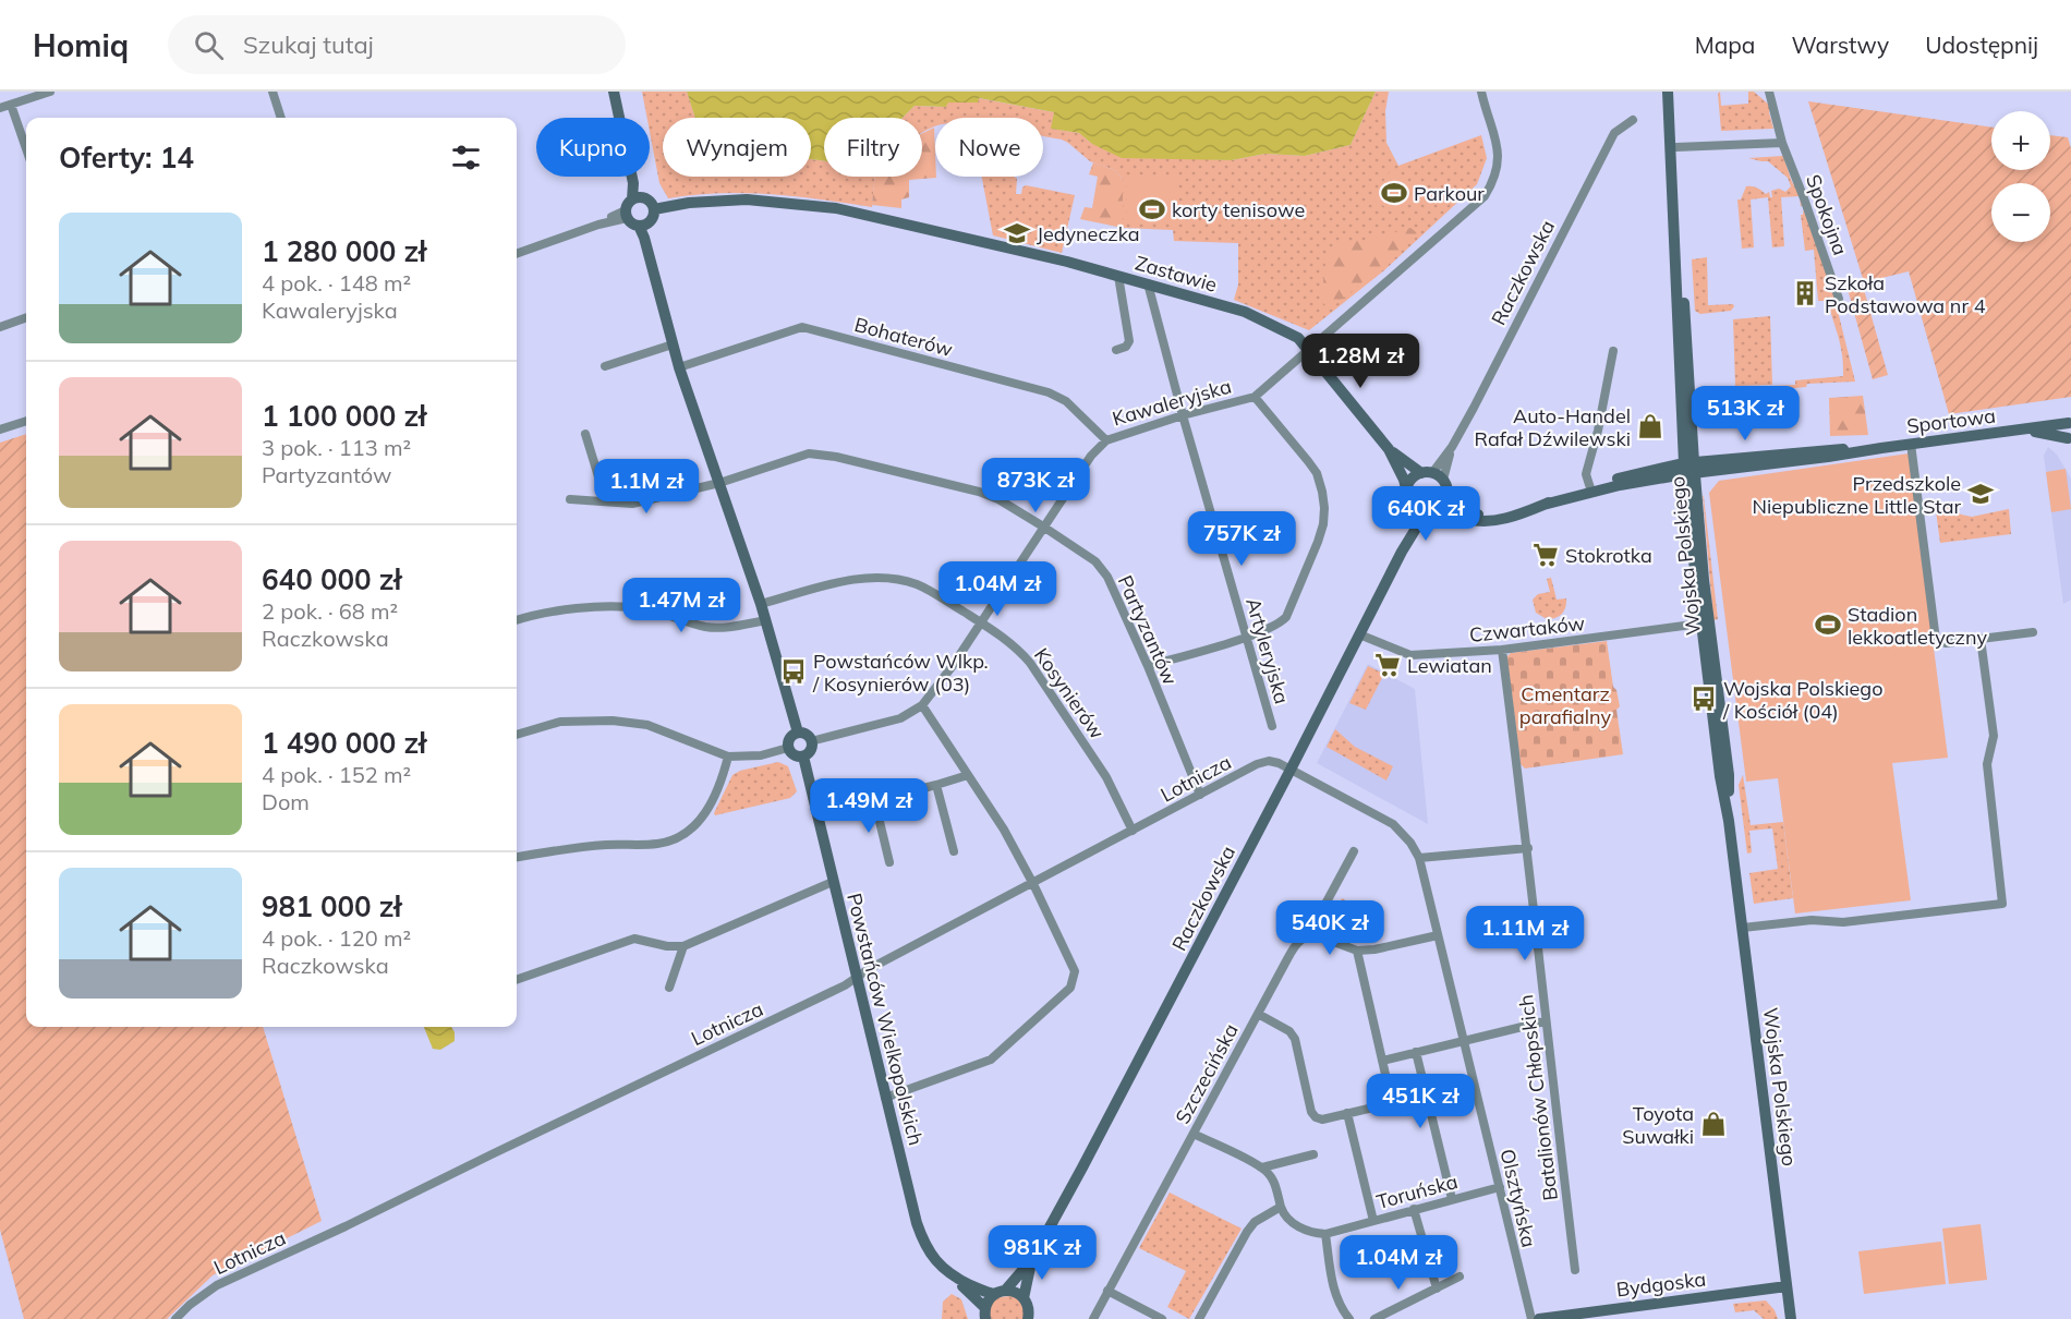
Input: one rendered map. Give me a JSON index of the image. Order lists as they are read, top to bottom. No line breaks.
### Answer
{"streets":{"street":["Spokojna","Raczkowska","Zastawie","Bohaterów","Kawaleryjska","Sportowa","Wojska Polskiego","Czwartaków","Partyzantów","Artyleryjska","Kosynierów","Lotnicza","Powstańców Wielkopolskich","Szczecińska","Batalionów Chłopskich","Toruńska","Olsztyńska","Bydgoska"]},"crossings":[["Raczkowska","Czwartaków"],["Raczkowska","Lotnicza"],["Raczkowska","Powstańców Wielkopolskich"],["Raczkowska","Olsztyńska"],["Zastawie","Kawaleryjska"],["Zastawie","Artyleryjska"],["Bohaterów","Kawaleryjska"],["Kawaleryjska","Partyzantów"],["Kawaleryjska","Artyleryjska"],["Kawaleryjska","Kosynierów"],["Kawaleryjska","Powstańców Wielkopolskich"],["Sportowa","Wojska Polskiego"],["Wojska Polskiego","Czwartaków"],["Wojska Polskiego","Bydgoska"],["Czwartaków","Batalionów Chłopskich"],["Partyzantów","Lotnicza"],["Kosynierów","Lotnicza"],["Lotnicza","Powstańców Wielkopolskich"],["Lotnicza","Olsztyńska"],["Toruńska","Olsztyńska"]],"parks":["Cmentarz parafialny"],"places":{"sports":["Parkour","korty tenisowe","Stadion lekkoatletyczny"],"school or university":["Jedyneczka","Przedszkole Niepubliczne Little Star"],"building":["Szkoła Podstawowa nr 4"],"shop":["Auto-Handel Rafał Dźwilewski","Toyota Suwałki"],"supermarket":["Stokrotka","Lewiatan"],"bus stop":["Powstańców Wlkp. / Kosynierów (03)","Wojska Polskiego / Kościół (04)"]},"page":{"header":"Homiq","search":"Szukaj tutaj","nav":["Mapa","Warstwy","Udostępnij"],"map_buttons":["+","−"],"chip":["Kupno","Wynajem","Filtry","Nowe"],"heading":"Oferty: 14","list":[{"name":"1 280 000 zł","note":"4 pok. · 148 m² · Kawaleryjska"},{"name":"1 100 000 zł","note":"3 pok. · 113 m² · Partyzantów"},{"name":"640 000 zł","note":"2 pok. · 68 m² · Raczkowska"},{"name":"1 490 000 zł","note":"4 pok. · 152 m² · Dom"},{"name":"981 000 zł","note":"4 pok. · 120 m² · Raczkowska"}],"price":["1.28M zł","513K zł","873K zł","1.1M zł","640K zł","757K zł","1.04M zł","1.47M zł","1.49M zł","540K zł","1.11M zł","451K zł","981K zł","1.04M zł"]}}
